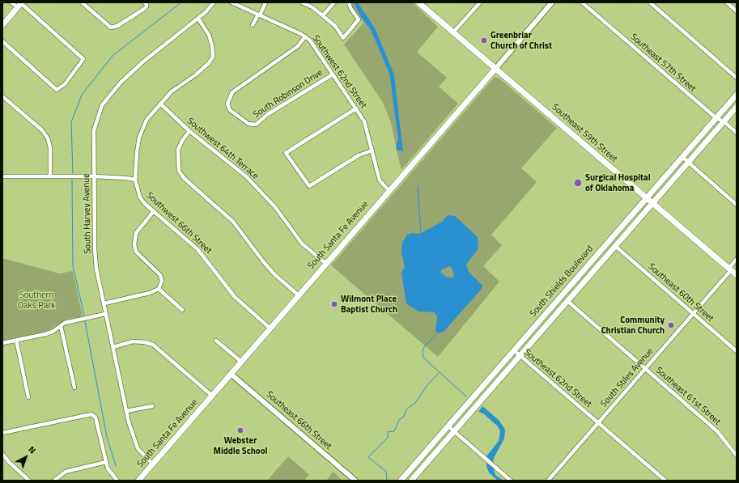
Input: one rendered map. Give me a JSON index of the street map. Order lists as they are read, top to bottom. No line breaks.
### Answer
{"streets":{"main road":["Southeast 59th Street","South Santa Fe Avenue","South Shields Boulevard"],"street":["Southeast 57th Street","Southwest 62nd Street","South Robinson Drive","Southwest 64th Terrace","South Harvey Avenue","Southwest 66th Street","Southeast 60th Street","South Stiles Avenue","Southeast 62nd Street","Southeast 61st Street","Southeast 66th Street"]},"crossings":[["Southeast 57th Street","South Shields Boulevard"],["Southwest 62nd Street","South Robinson Drive"],["Southwest 62nd Street","South Santa Fe Avenue"],["Southeast 59th Street","South Santa Fe Avenue"],["Southeast 59th Street","South Shields Boulevard"],["Southeast 59th Street","South Stiles Avenue"],["Southwest 64th Terrace","Southwest 66th Street"],["Southwest 64th Terrace","South Santa Fe Avenue"],["South Harvey Avenue","Southwest 66th Street"],["South Harvey Avenue","South Santa Fe Avenue"],["Southwest 66th Street","South Santa Fe Avenue"],["South Santa Fe Avenue","Southeast 66th Street"],["South Shields Boulevard","Southeast 60th Street"],["South Shields Boulevard","Southeast 62nd Street"],["South Shields Boulevard","Southeast 61st Street"],["Southeast 60th Street","South Stiles Avenue"],["South Stiles Avenue","Southeast 62nd Street"],["South Stiles Avenue","Southeast 61st Street"]],"parks":["Southern Oaks Park"],"places":["Greenbriar Church of Christ","Surgical Hospital of Oklahoma","Wilmont Place Baptist Church","Community Christian Church","Webster Middle School"],"north":"top right"}
